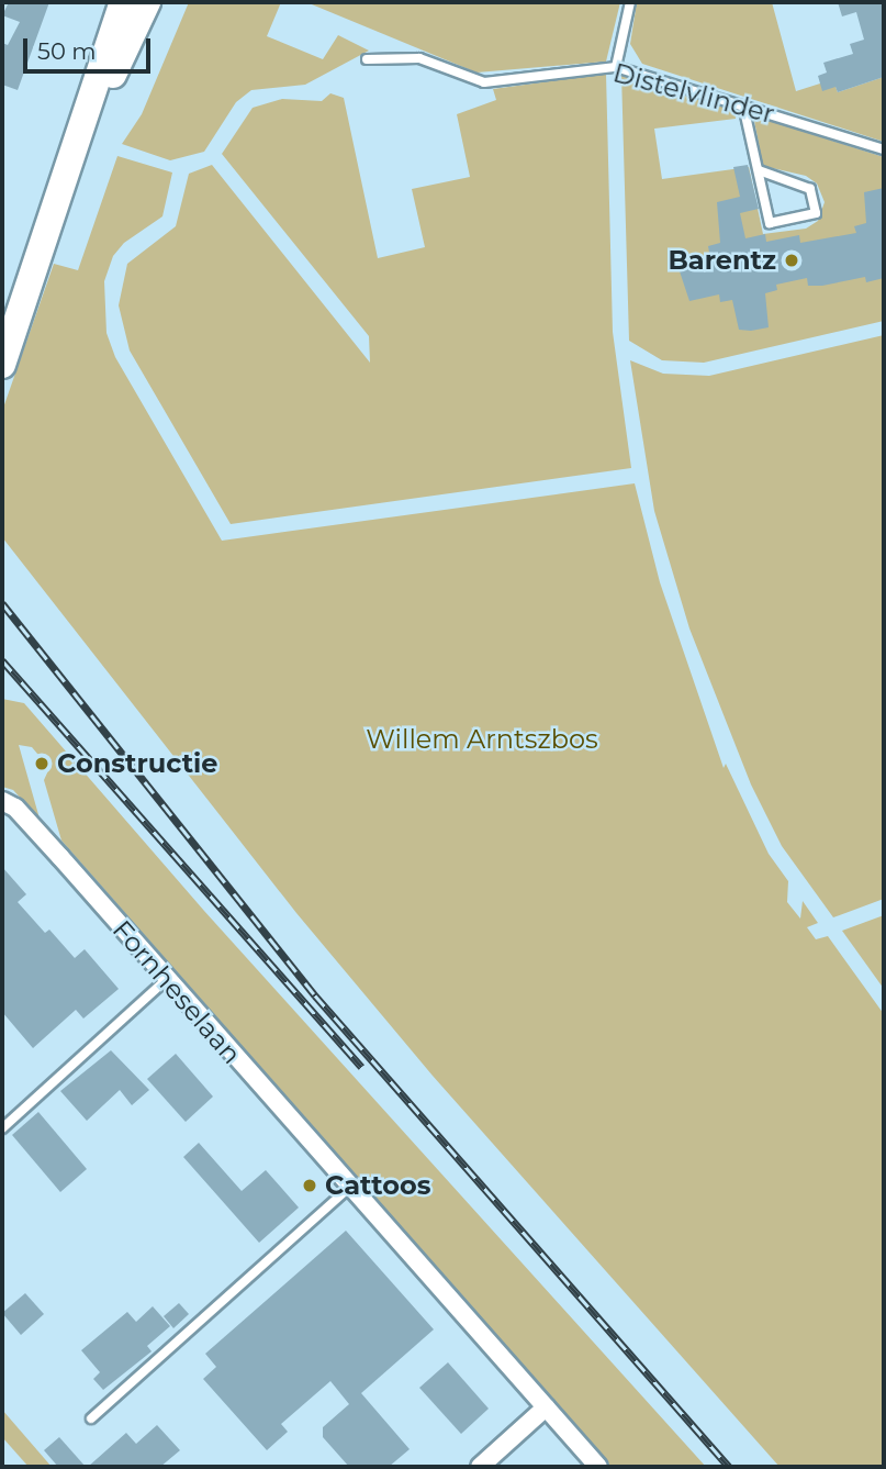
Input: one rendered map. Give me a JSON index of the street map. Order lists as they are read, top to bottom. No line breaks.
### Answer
{"streets":{"street":["Fornheselaan"],"lane":["Distelvlinder"]},"parks":["Willem Arntszbos"],"places":["Barentz","Constructie","Cattoos"],"scale_bar":"50 m"}
